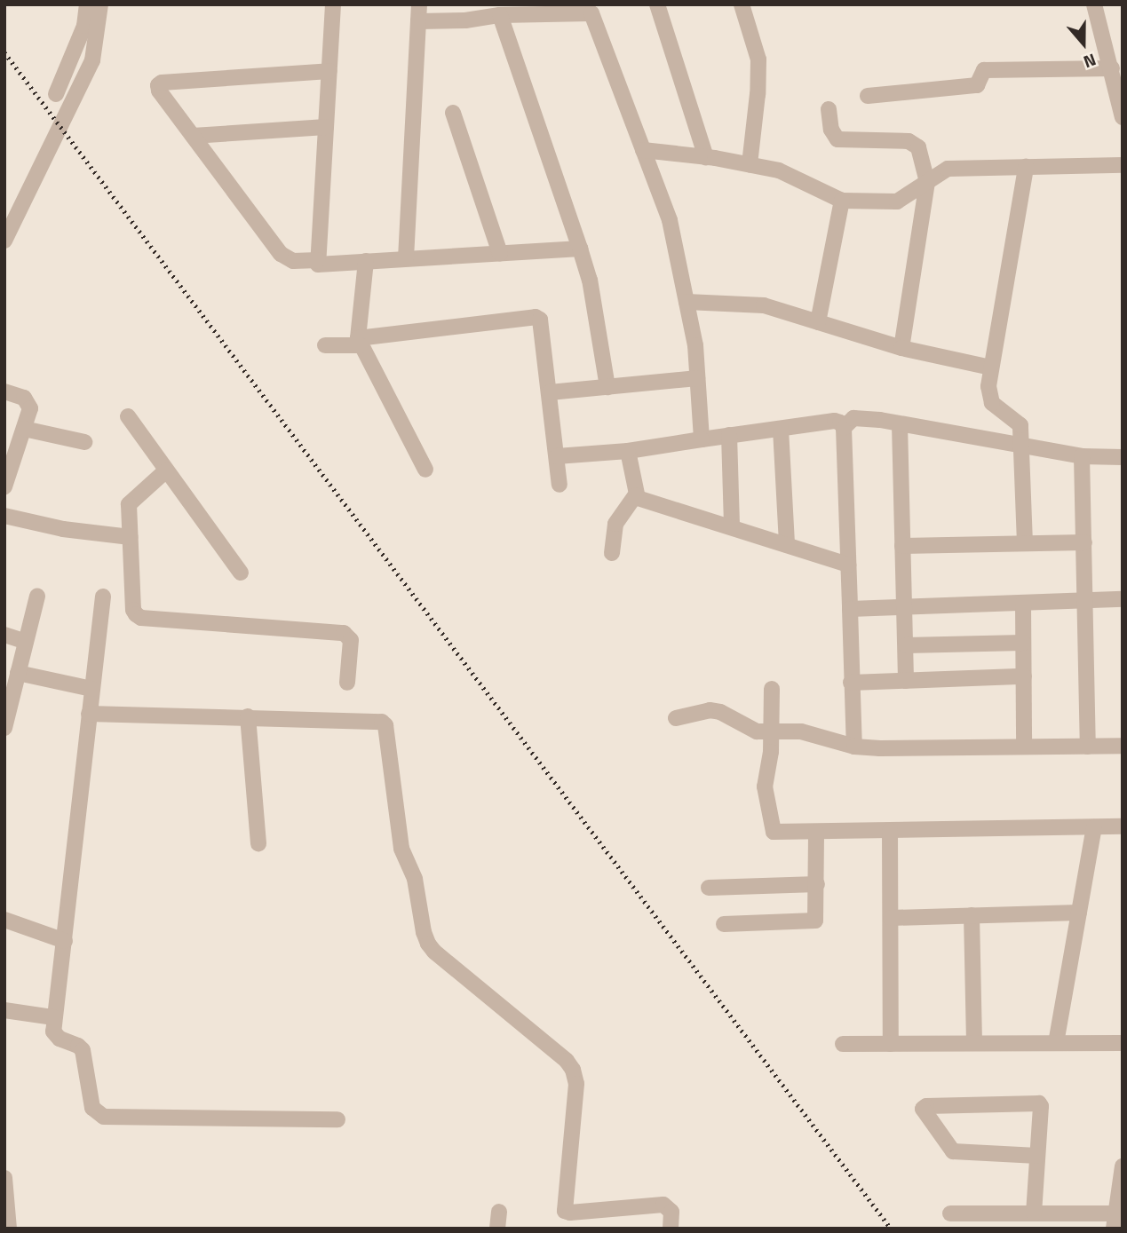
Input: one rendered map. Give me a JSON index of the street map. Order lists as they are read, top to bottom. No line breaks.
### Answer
{"north":"bottom"}
